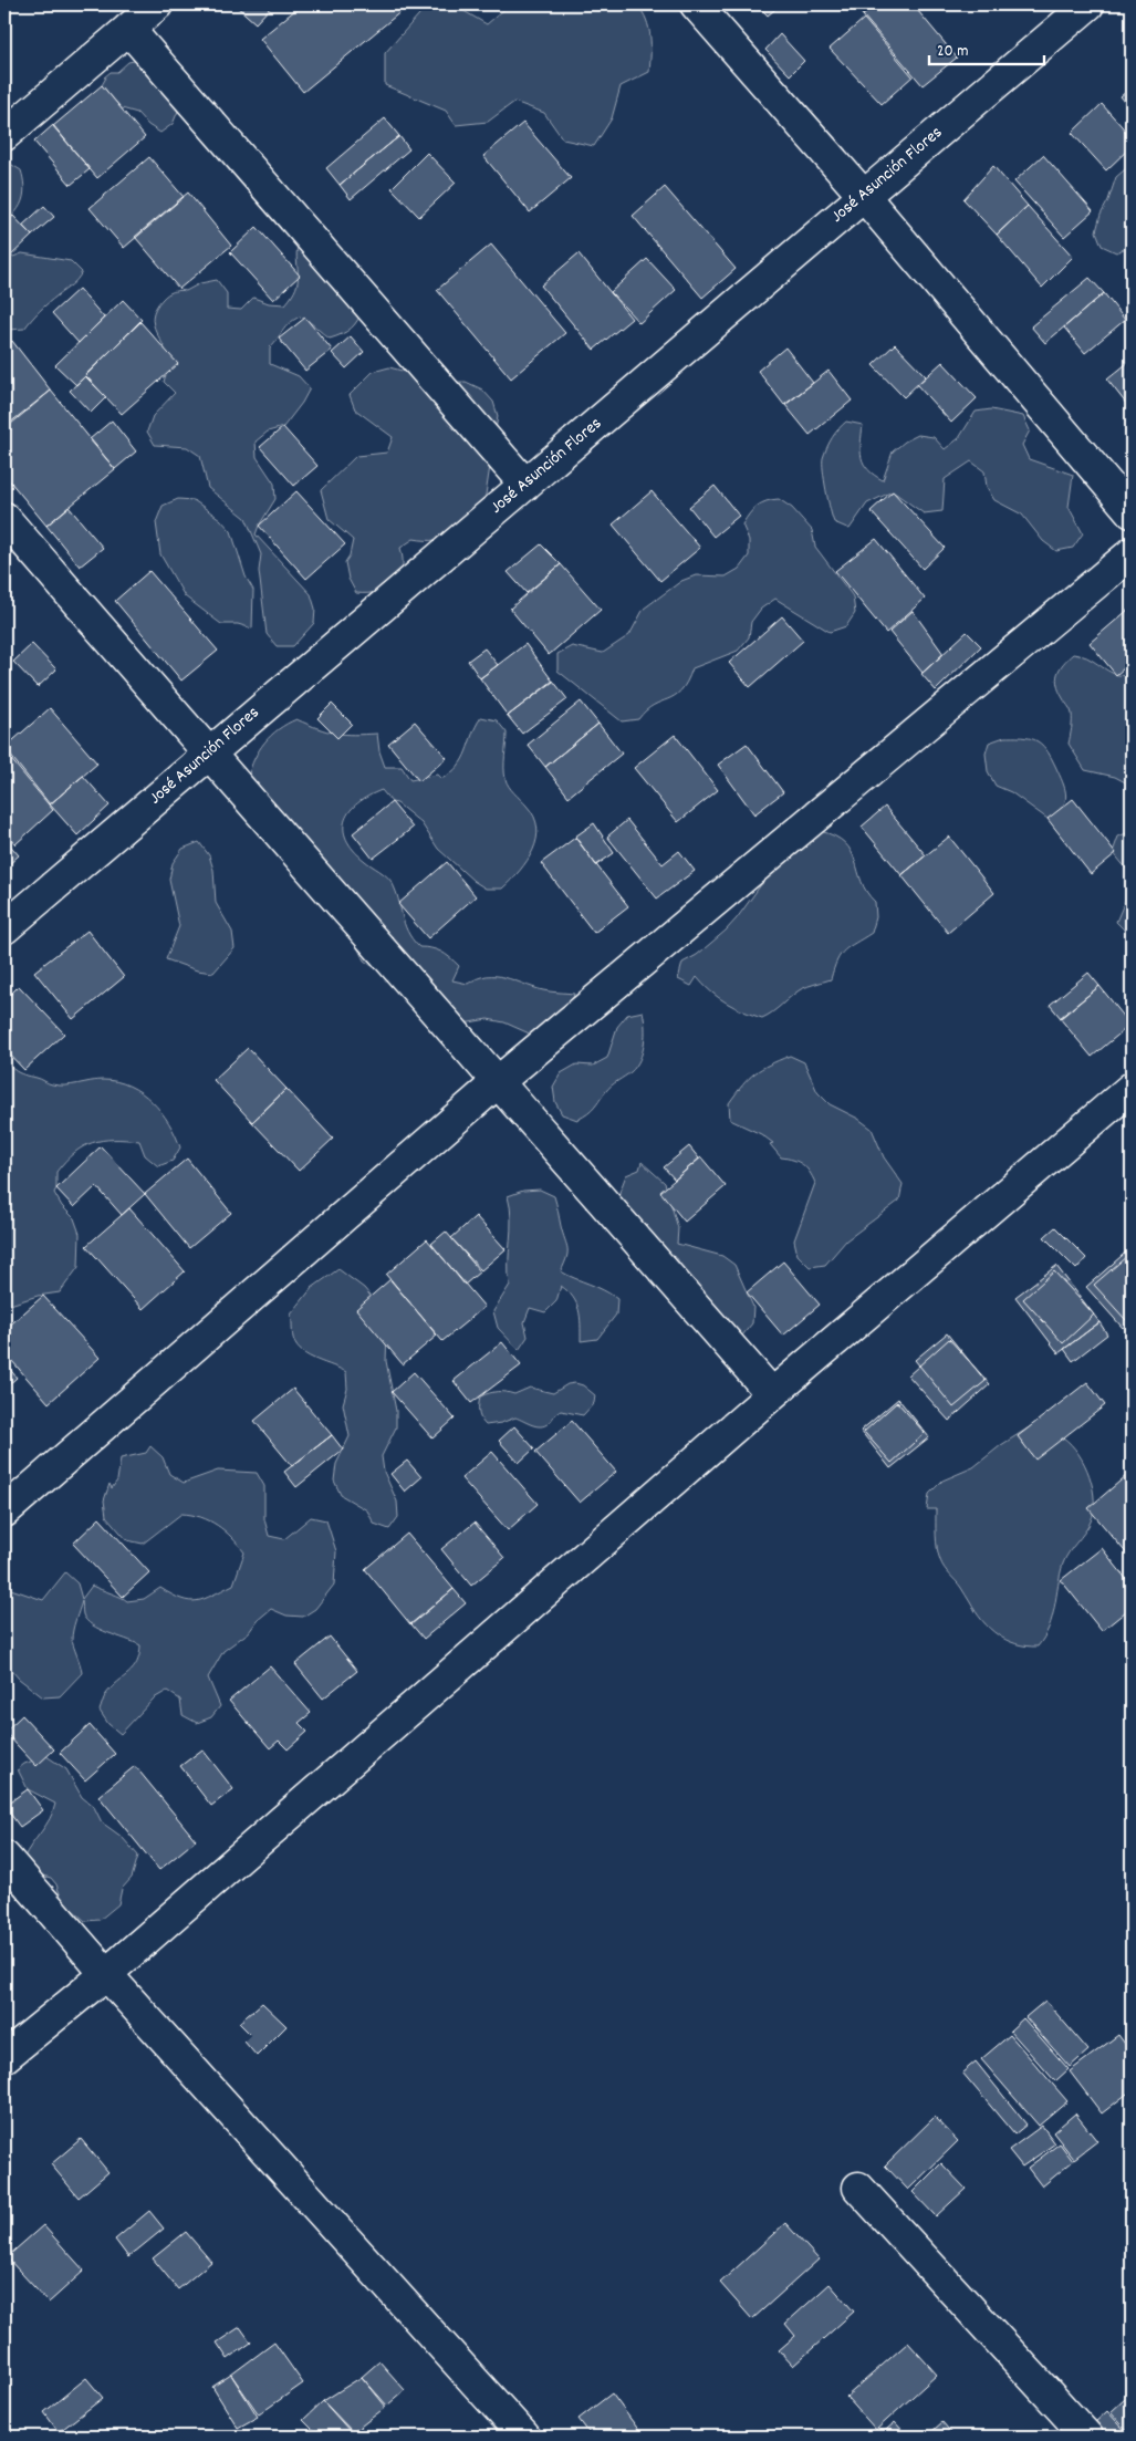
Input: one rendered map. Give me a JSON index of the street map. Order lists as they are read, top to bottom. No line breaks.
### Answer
{"streets":{"street":["José Asunción Flores"]},"scale_bar":"20 m"}
